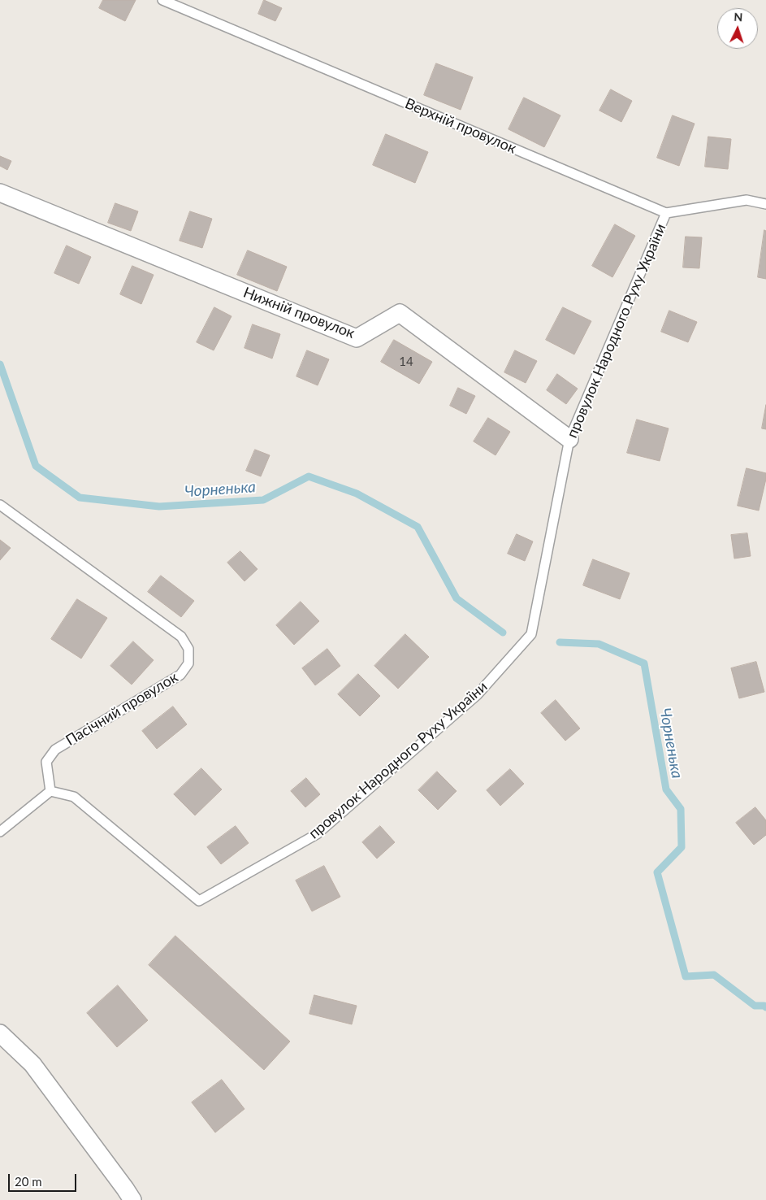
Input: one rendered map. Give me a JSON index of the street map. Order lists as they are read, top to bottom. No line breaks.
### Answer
{"streets":{"street":["Нижній провулок"],"lane":["Верхній провулок","провулок Народного Руху України","Пасічний провулок"]},"crossings":[["Верхній провулок","провулок Народного Руху України"],["Нижній провулок","провулок Народного Руху України"],["провулок Народного Руху України","Пасічний провулок"]],"water":["Чорненька"],"house_numbers":["14"],"scale_bar":"20 m","north":"top"}
